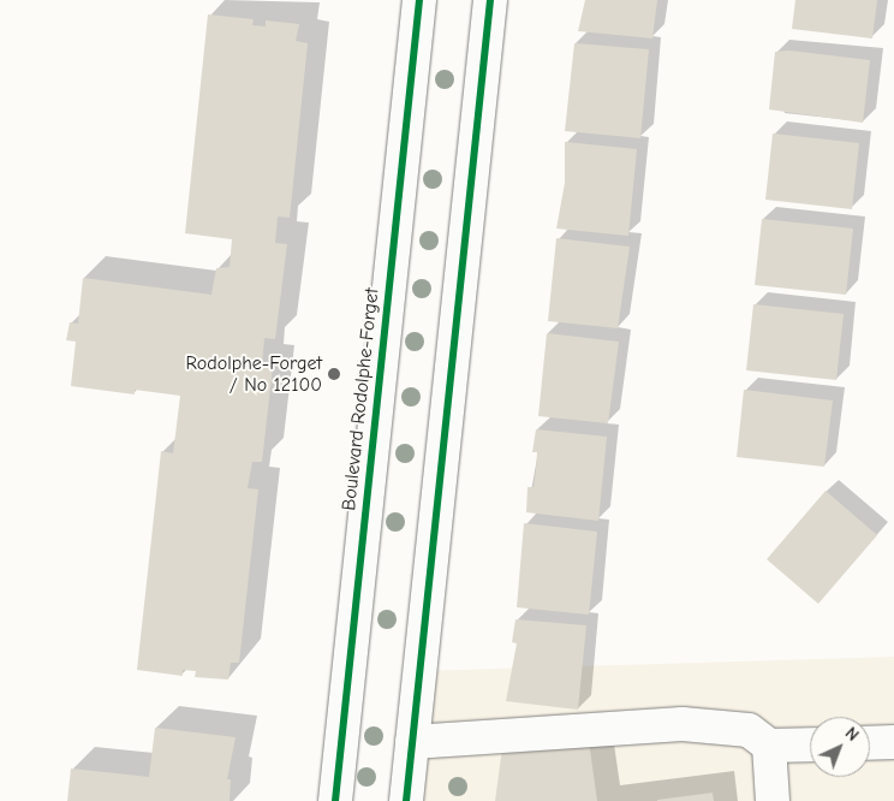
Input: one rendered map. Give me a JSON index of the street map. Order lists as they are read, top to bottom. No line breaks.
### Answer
{"streets":{"street":["Boulevard Rodolphe-Forget"]},"places":["Rodolphe-Forget / No 12100"],"north":"top right"}
